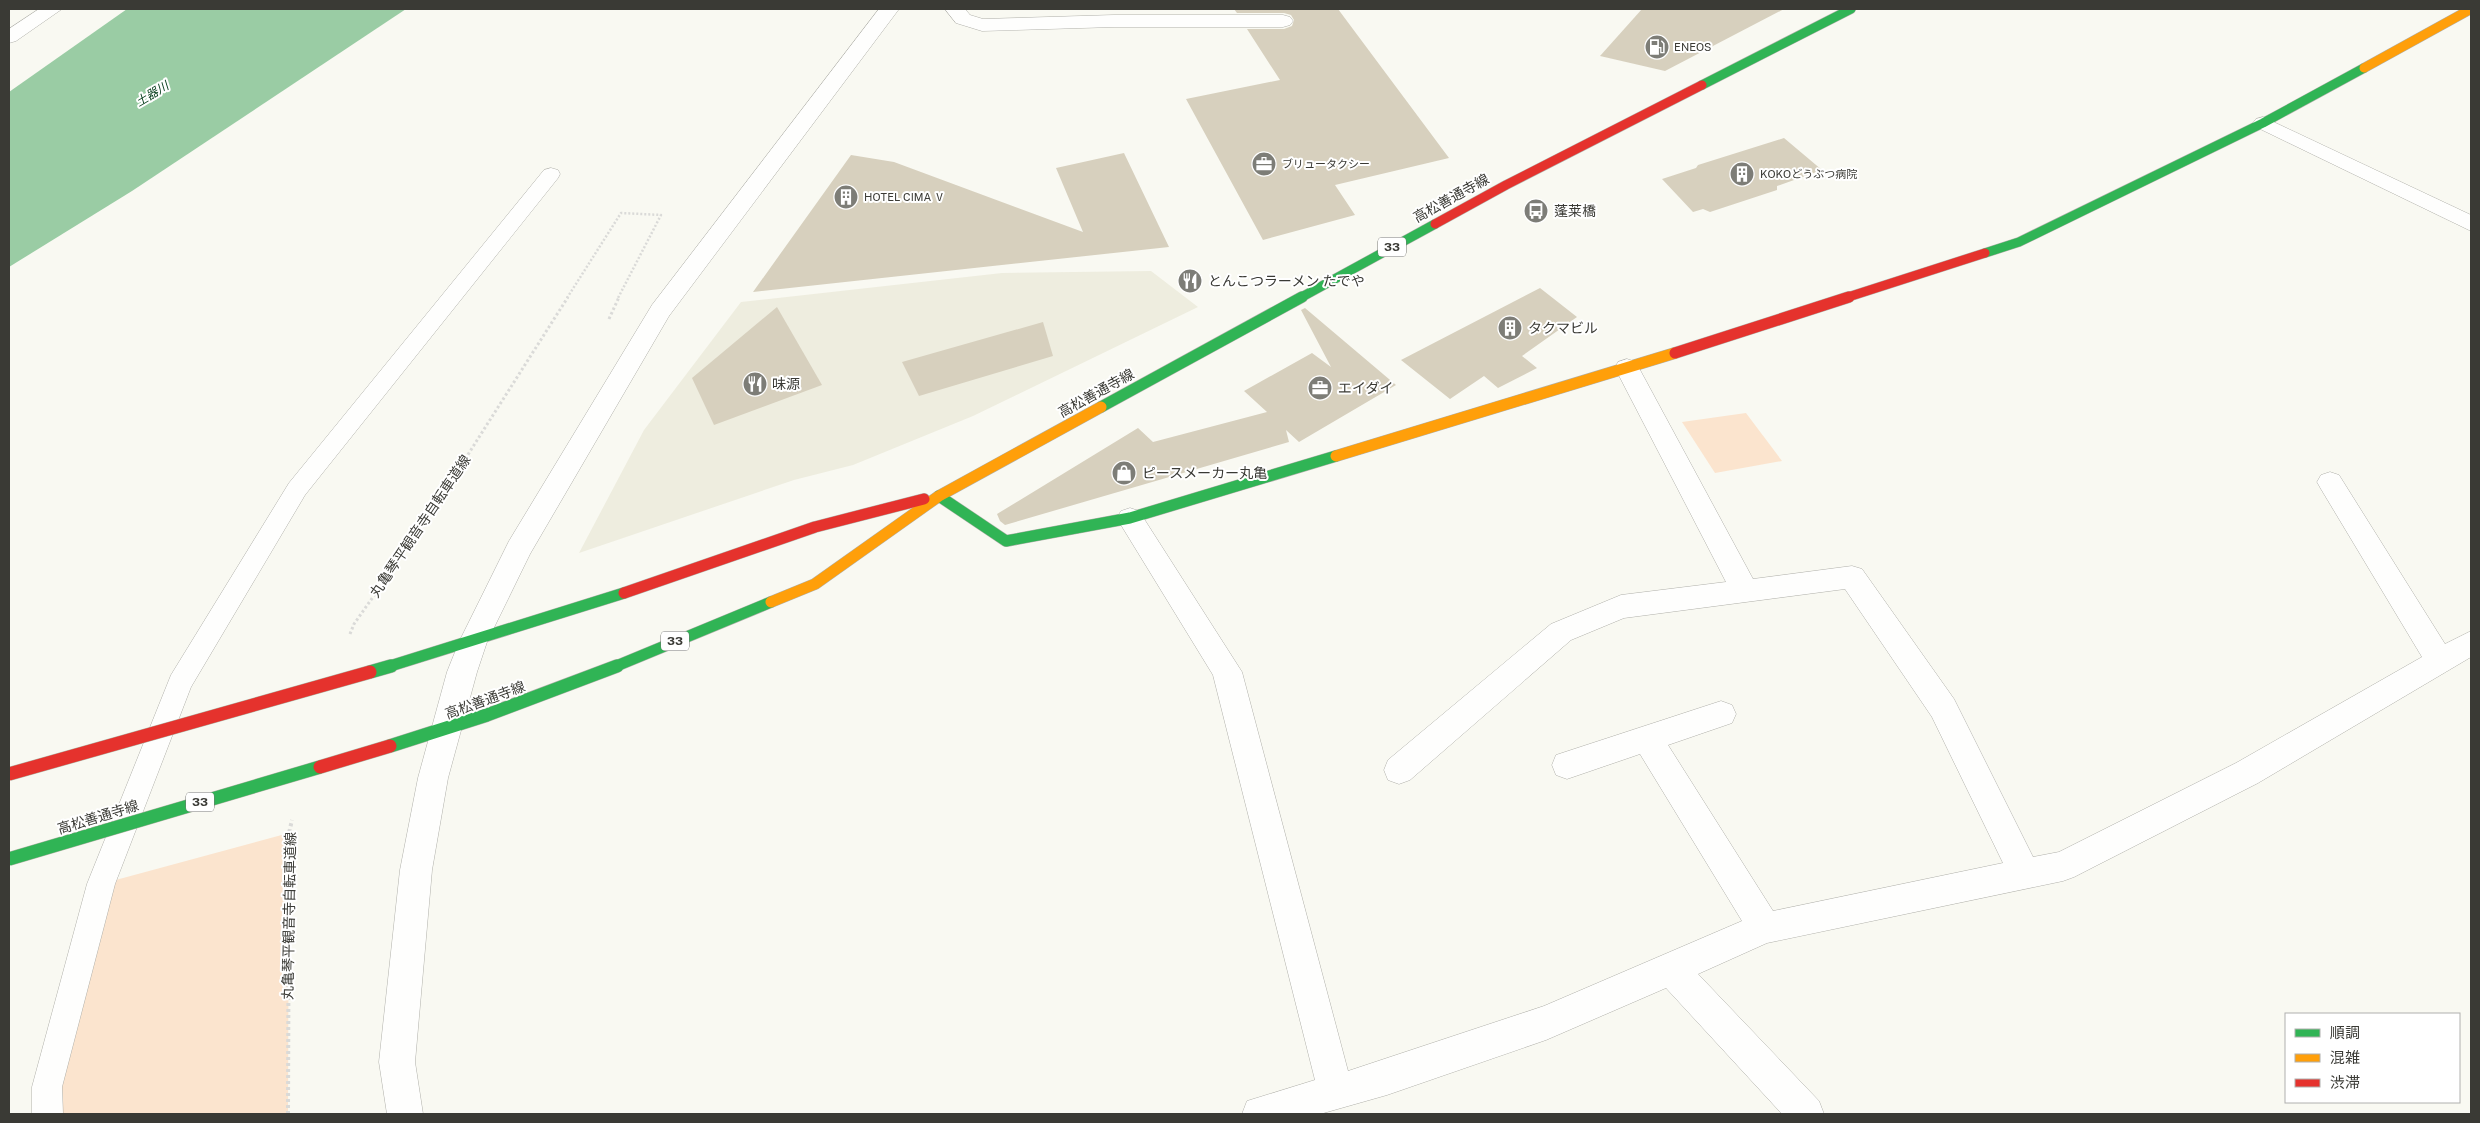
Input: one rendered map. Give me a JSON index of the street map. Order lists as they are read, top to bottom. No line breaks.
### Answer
{"streets":{"main road":["高松善通寺線","33"],"path":["丸亀琴平観音寺自転車道線"]},"water":["土器川"],"places":{"fuel station":["ENEOS"],"office":["ブリュータクシー","エイダイ"],"building":["KOKOどうぶつ病院","HOTEL CIMA Ⅴ","タクマビル"],"bus stop":["蓬莱橋"],"restaurant":["とんこつラーメン たでや","味源"],"shop":["ピースメーカー丸亀"]},"legend":["順調","混雑","渋滞"]}
